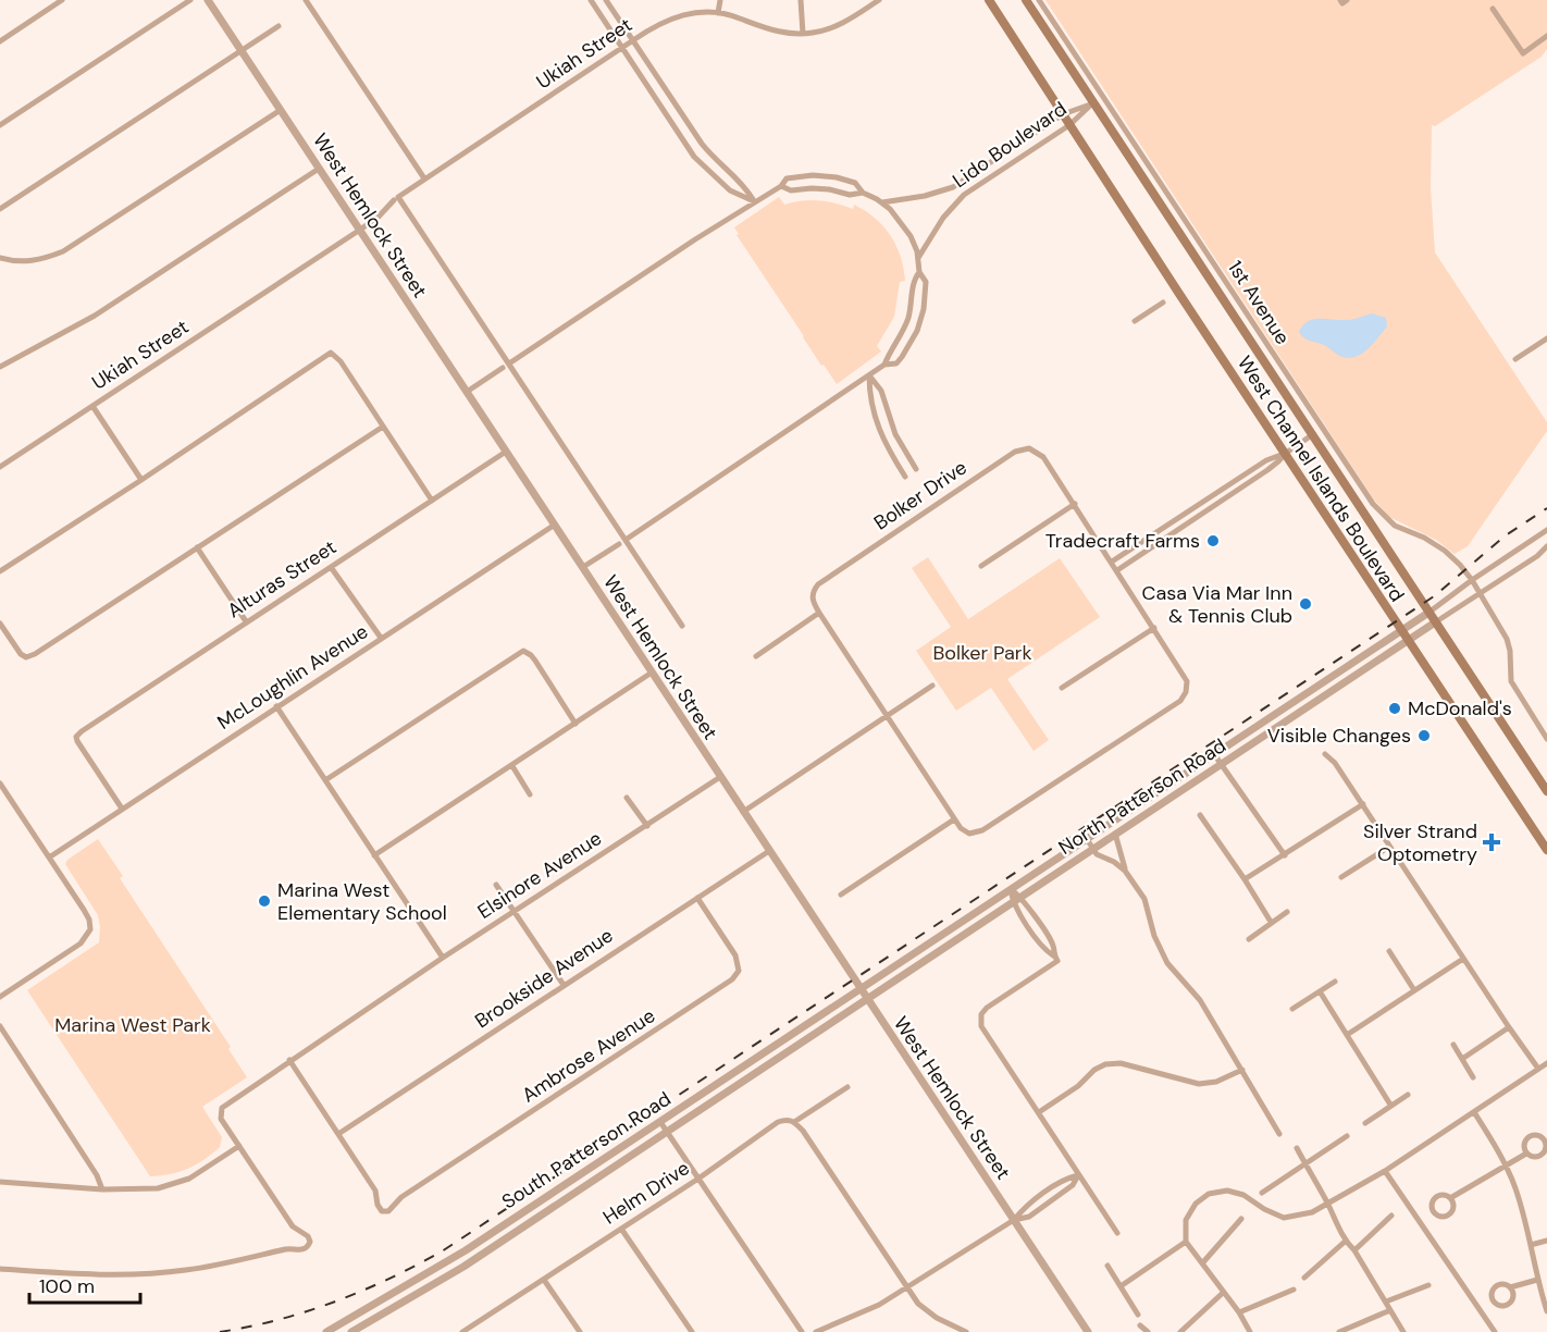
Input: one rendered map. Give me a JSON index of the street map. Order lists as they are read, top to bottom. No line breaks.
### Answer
{"streets":{"main road":["West Channel Islands Boulevard"],"street":["Ukiah Street","Lido Boulevard","West Hemlock Street","1st Avenue","Bolker Drive","Alturas Street","McLoughlin Avenue","North Patterson Road","Elsinore Avenue","Brookside Avenue","Ambrose Avenue","South Patterson Road","Helm Drive"]},"crossings":[["Ukiah Street","West Hemlock Street"],["Lido Boulevard","West Channel Islands Boulevard"],["West Hemlock Street","Alturas Street"],["West Hemlock Street","McLoughlin Avenue"],["West Hemlock Street","North Patterson Road"],["West Hemlock Street","Elsinore Avenue"],["West Hemlock Street","Brookside Avenue"],["West Hemlock Street","South Patterson Road"],["West Channel Islands Boulevard","North Patterson Road"],["Alturas Street","McLoughlin Avenue"],["North Patterson Road","South Patterson Road"],["Brookside Avenue","Ambrose Avenue"]],"parks":["Bolker Park","Marina West Park"],"places":{"other":["Tradecraft Farms","Casa Via Mar Inn & Tennis Club","McDonald's","Visible Changes","Marina West Elementary School"],"health":["Silver Strand Optometry"]},"scale_bar":"100 m"}
